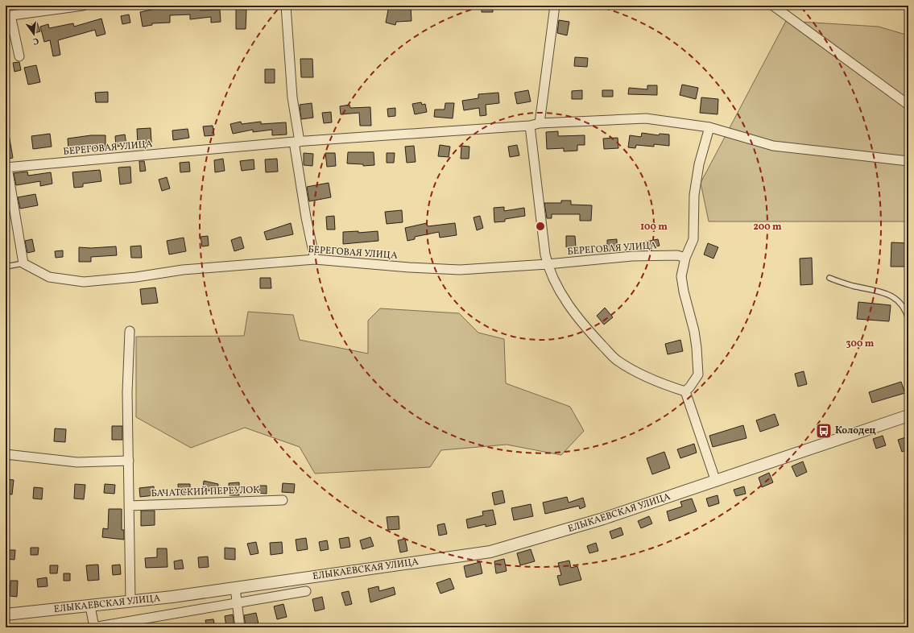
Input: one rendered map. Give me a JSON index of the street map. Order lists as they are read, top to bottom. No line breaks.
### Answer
{"streets":{"street":["БЕРЕГОВАЯ УЛИЦА","БАЧАТСКИЙ ПЕРЕУЛОК","ЕЛЫКАЕВСКАЯ УЛИЦА"]},"places":{"bus stop":["Колодец"]},"north":"bottom","rings":["100 m","200 m","300 m"]}
